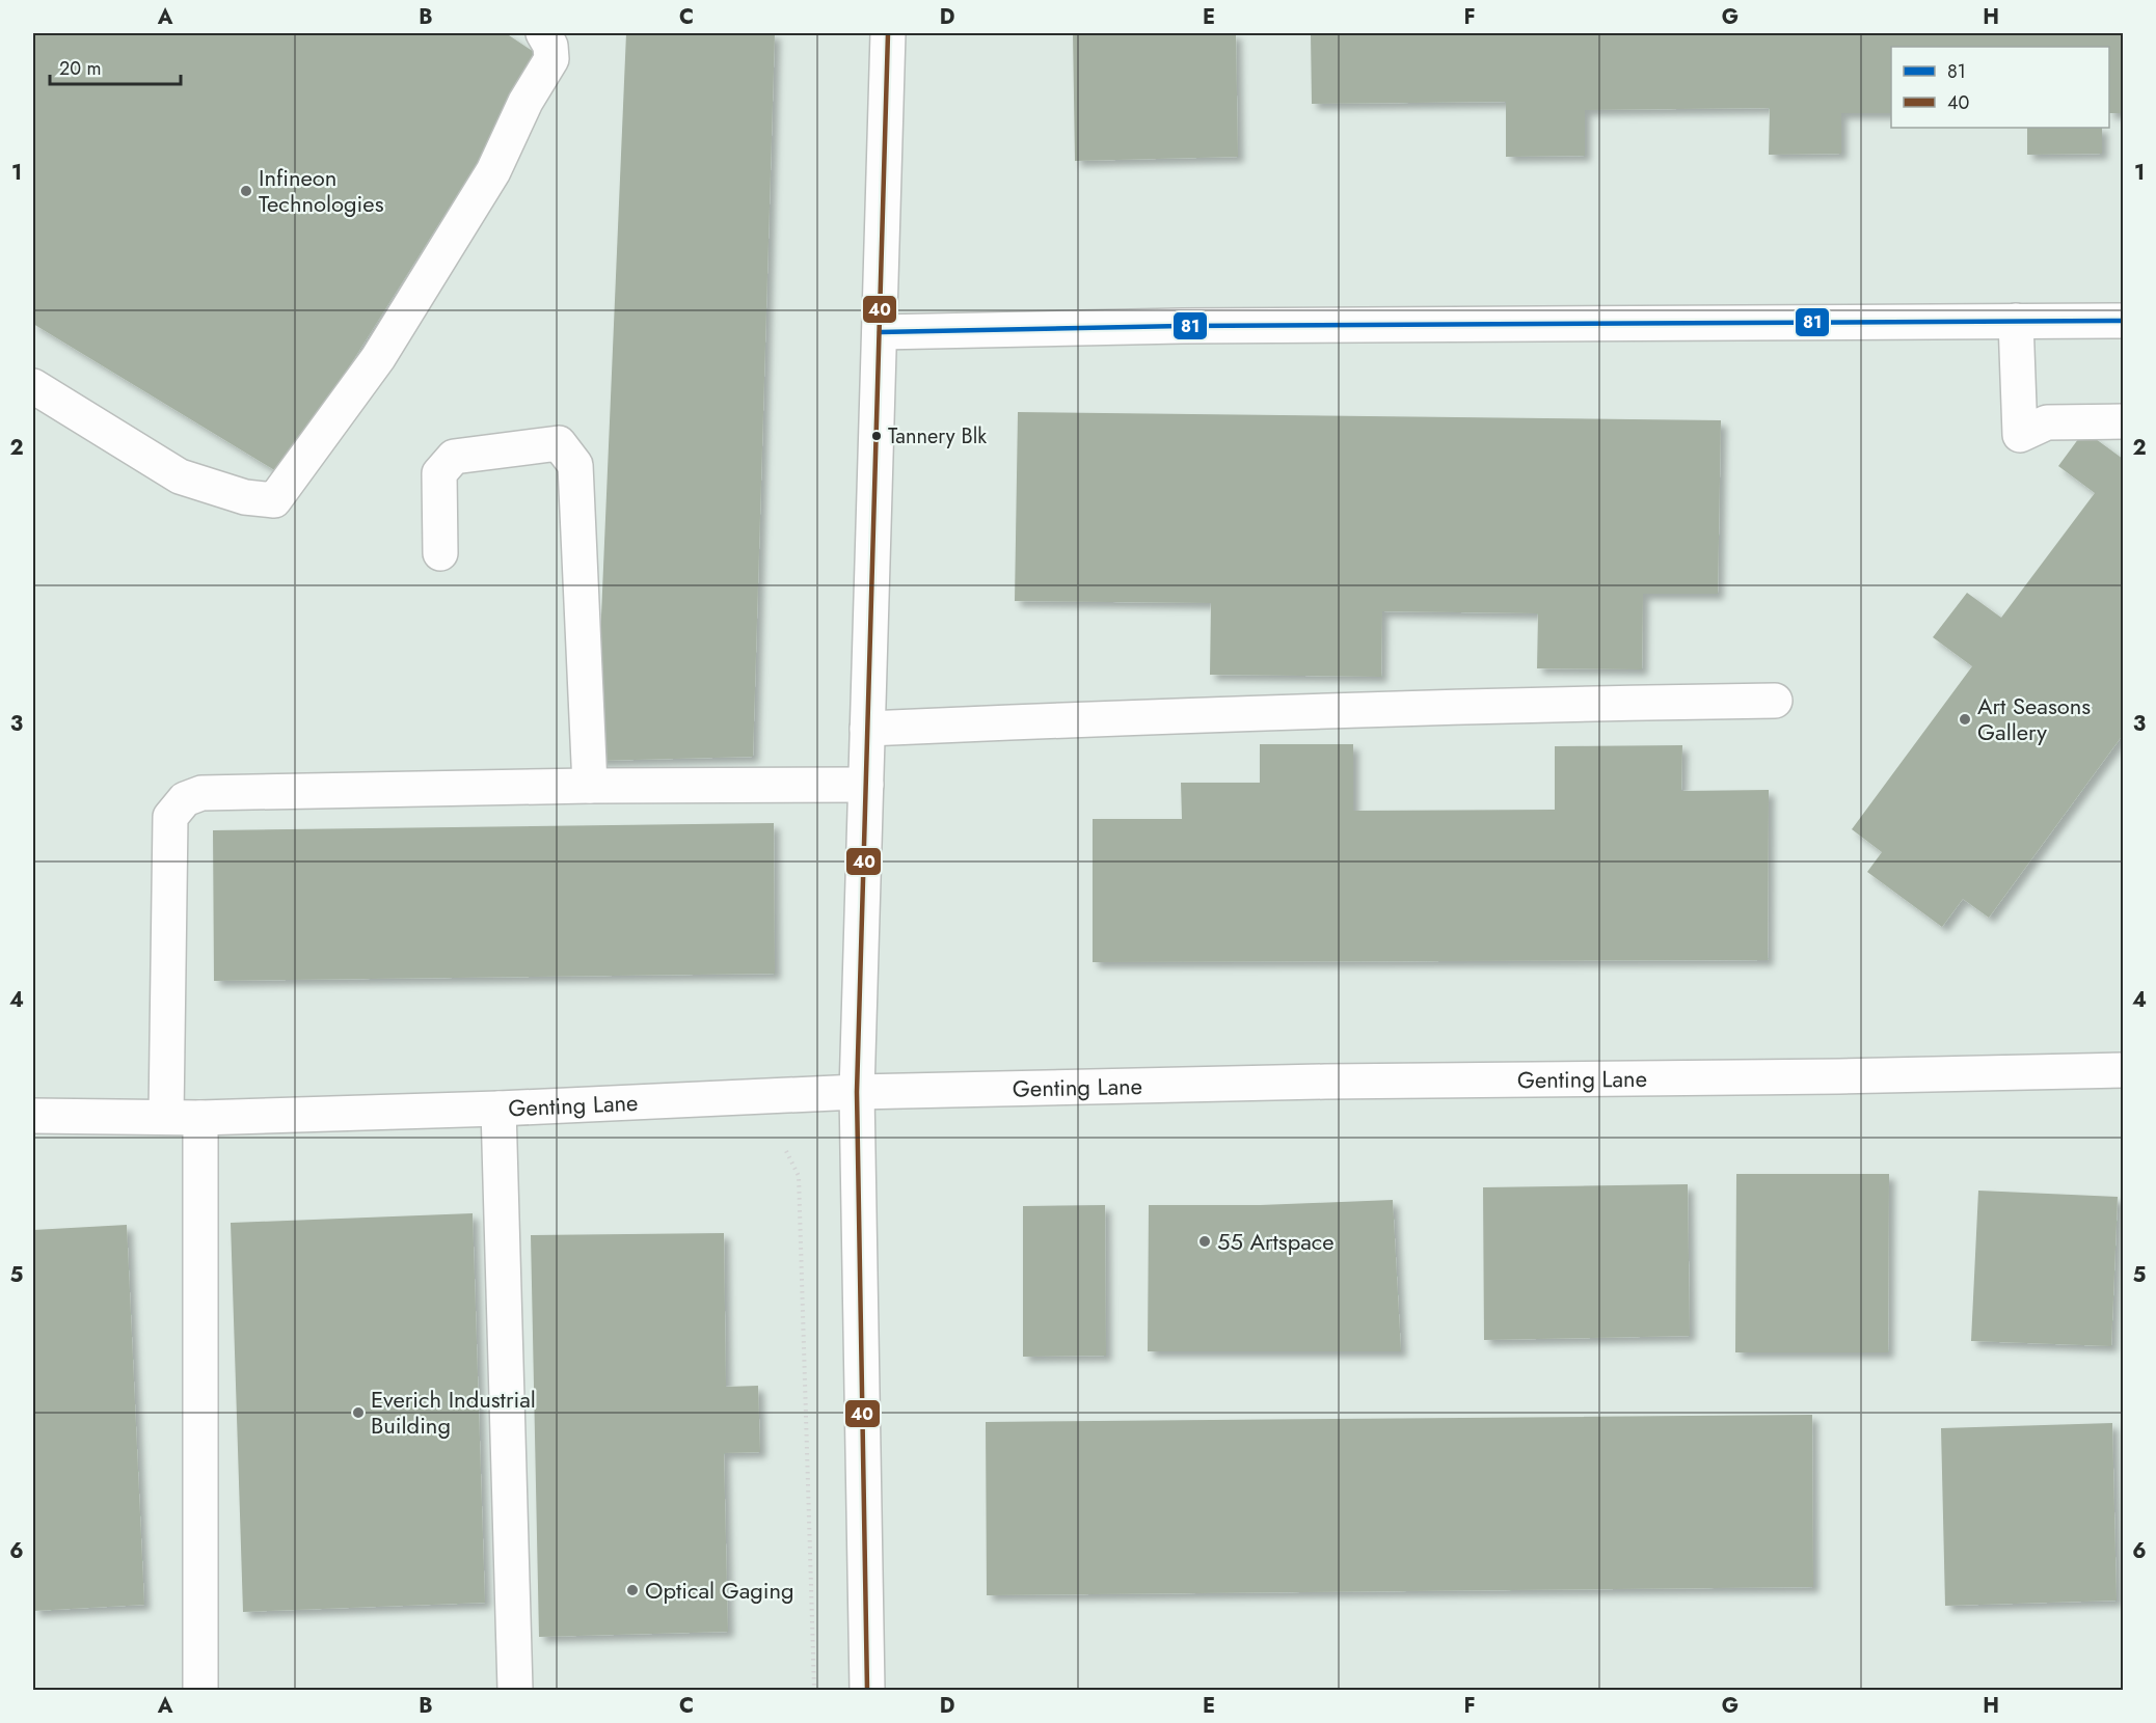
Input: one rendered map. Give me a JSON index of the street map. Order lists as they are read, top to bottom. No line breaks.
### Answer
{"streets":{"street":["Genting Lane"]},"places":["Infineon Technologies","Tannery Blk","Art Seasons Gallery","55 Artspace","Everich Industrial Building","Optical Gaging"],"lines":["transit line 40","transit line 81"],"legend":["81","40"],"scale_bar":"20 m","grid":{"columns":["A","B","C","D","E","F","G","H"],"rows":["1","2","3","4","5","6"]}}
